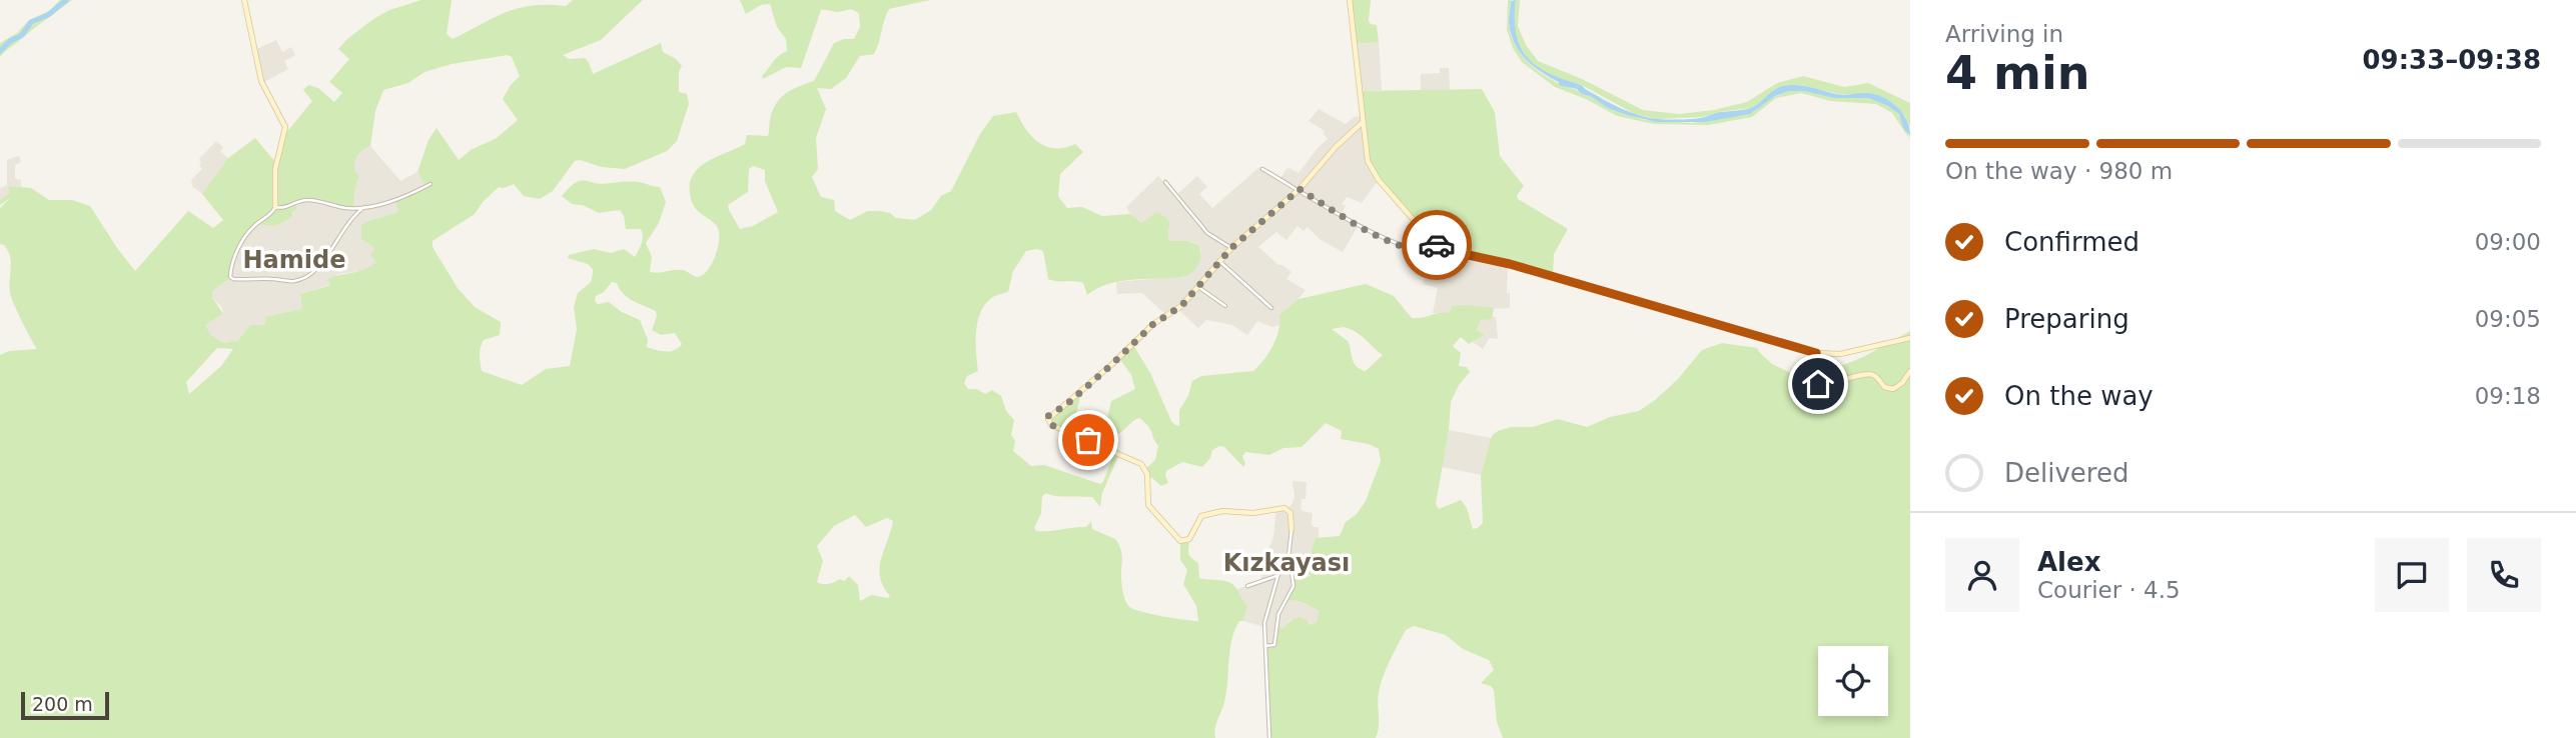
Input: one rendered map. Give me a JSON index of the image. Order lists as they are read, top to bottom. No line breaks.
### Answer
{"districts":["Hamide","Kızkayası"],"scale_bar":"200 m","page":{"heading":["4 min","Arriving in","09:33–09:38"],"panel":["Alex","Courier · 4.5"],"bar":"On the way · 980 m","list":[["Confirmed","09:00"],["Preparing","09:05"],["On the way","09:18"],"Delivered"],"scale":"200 m"}}
